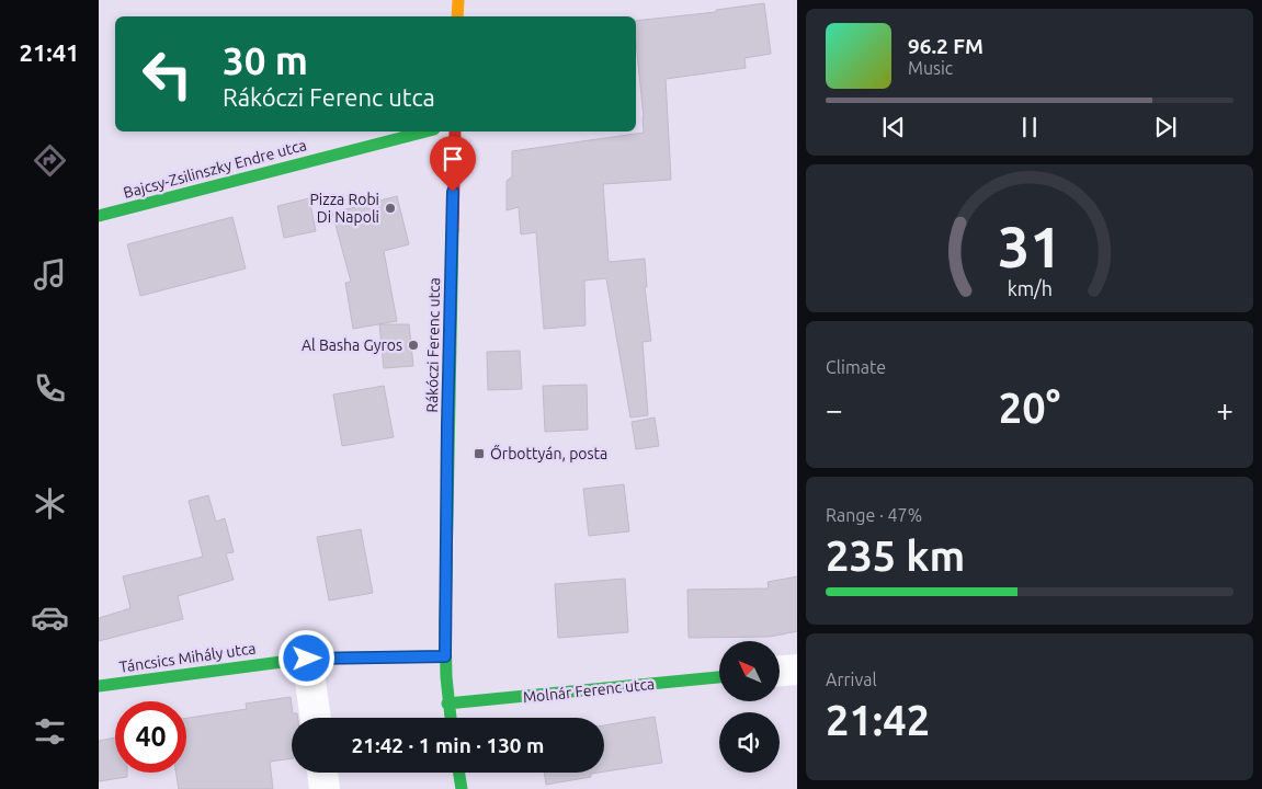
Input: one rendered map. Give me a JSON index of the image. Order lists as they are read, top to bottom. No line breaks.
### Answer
{"streets":{"street":["Bajcsy-Zsilinszky Endre utca","Rákóczi Ferenc utca","Táncsics Mihály utca","Molnár Ferenc utca"]},"crossings":[["Rákóczi Ferenc utca","Táncsics Mihály utca"],["Rákóczi Ferenc utca","Molnár Ferenc utca"]],"places":{"other":["Pizza Robi Di Napoli","Al Basha Gyros"],"transit":["Őrbottyán, posta"]},"north":"top left","page":{"tabs":"21:41","turn":["30 m","Rákóczi Ferenc utca"],"song":["96.2 FM","Music"],"tile":["Climate",["Range · 47%","235 km"],["Arrival","21:42"]],"heat":["−","20°","+"],"limit":"40","trip":"21:42 · 1 min · 130 m","gauge":["31","km/h"]}}
